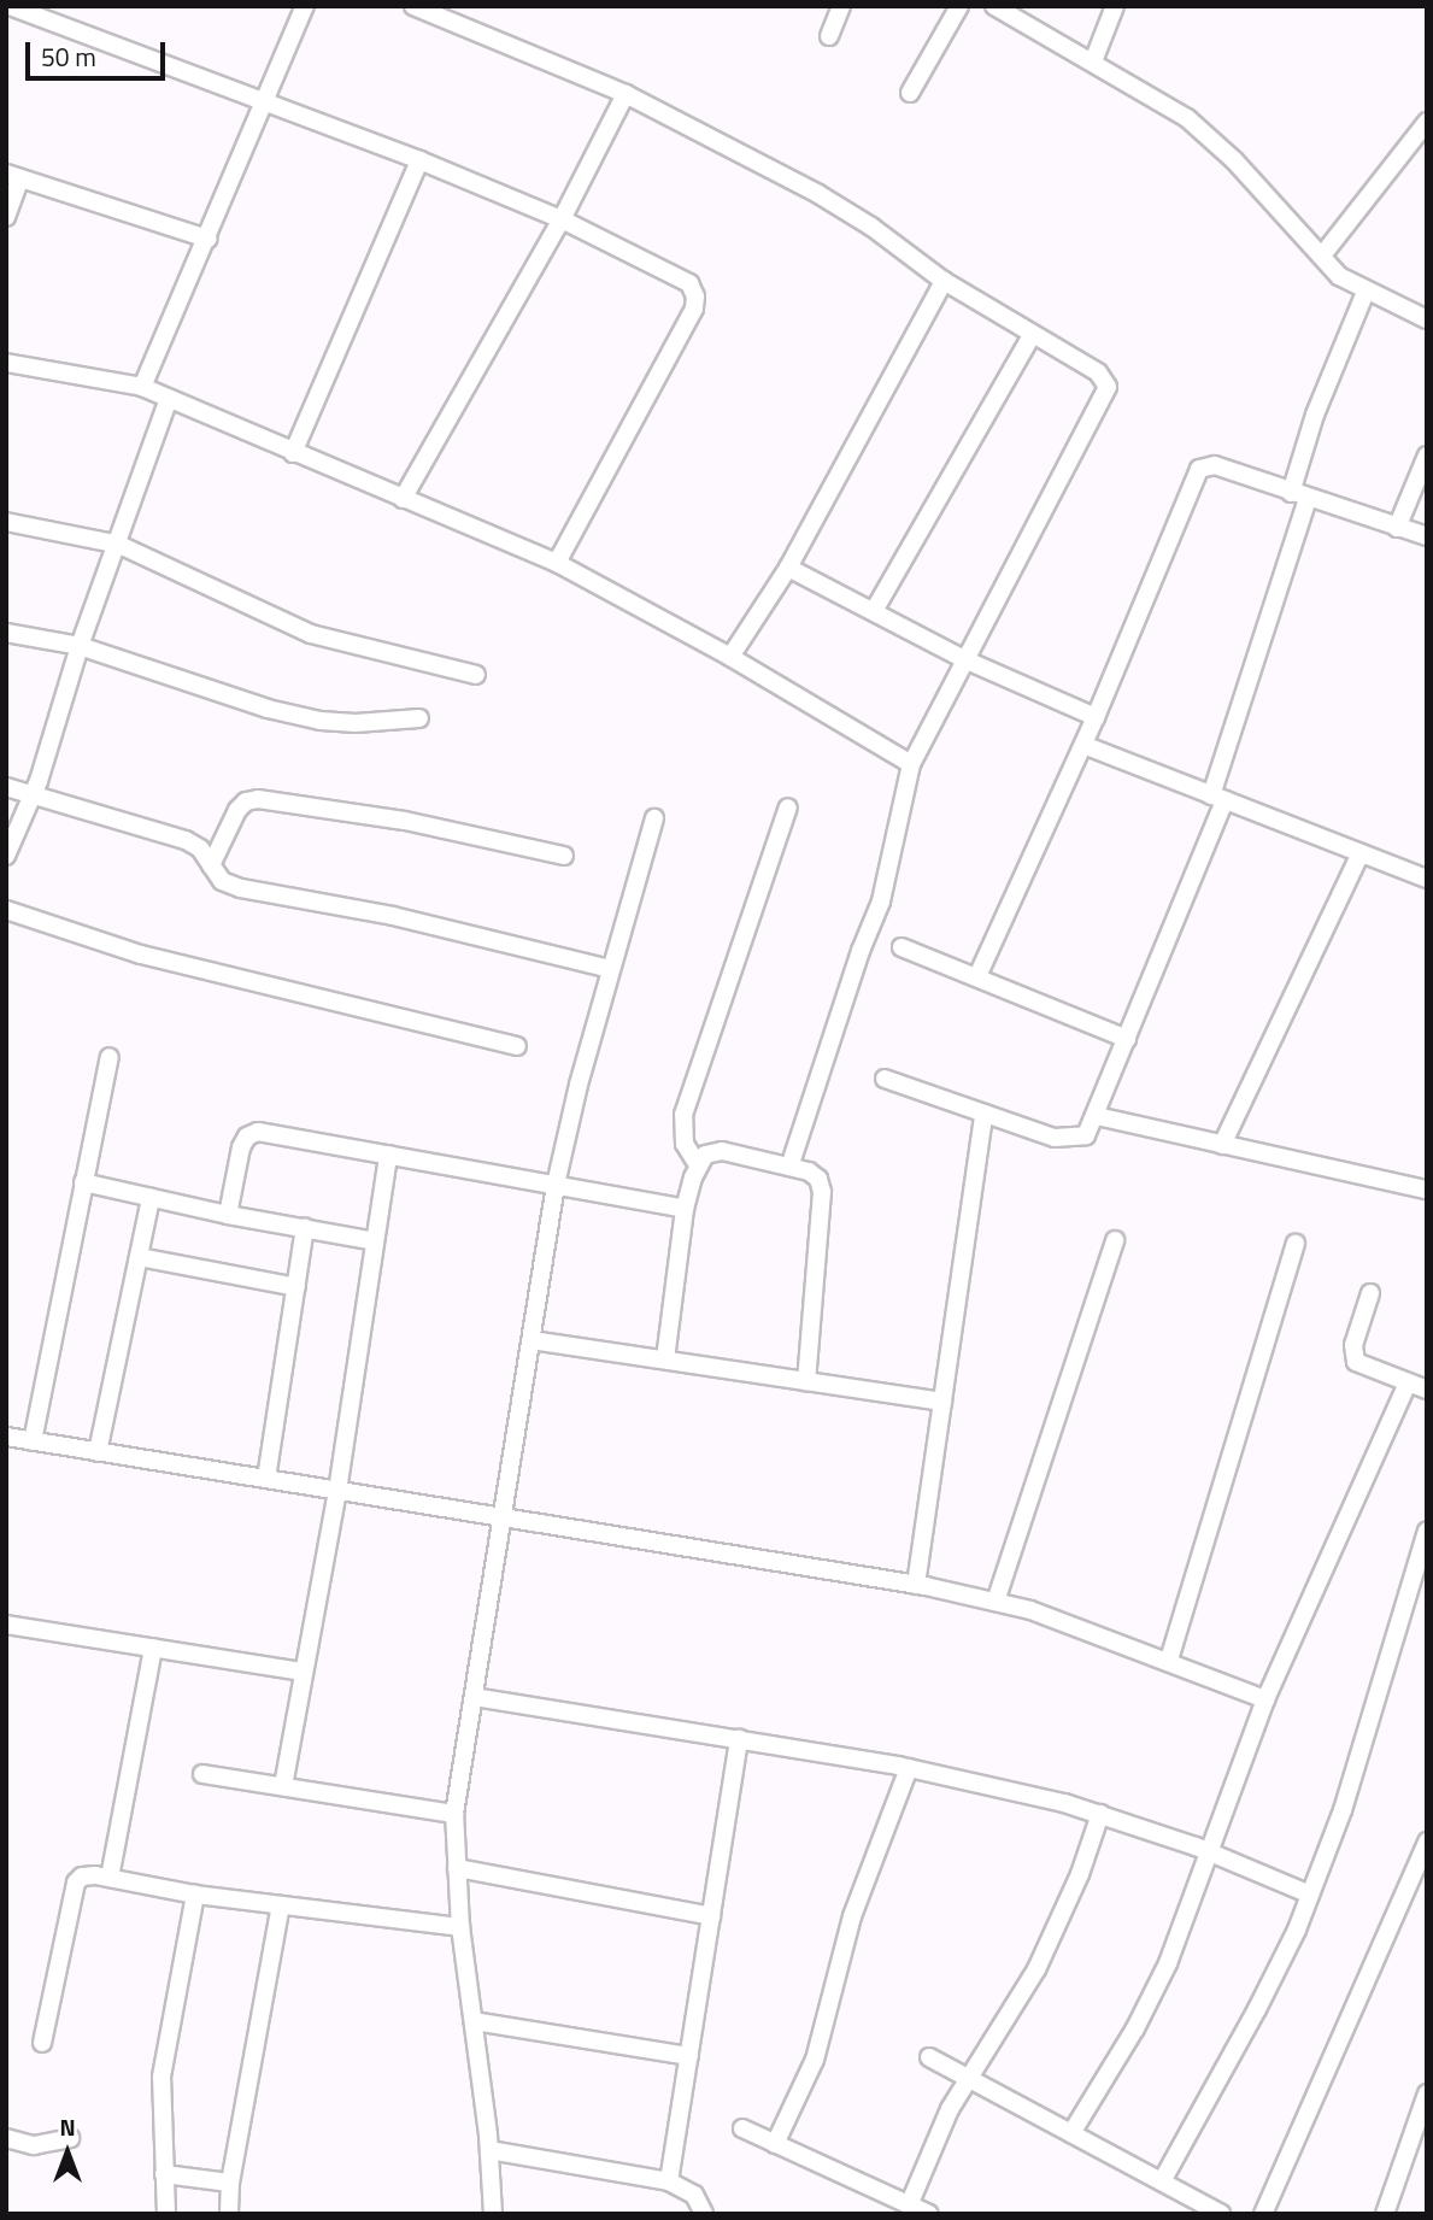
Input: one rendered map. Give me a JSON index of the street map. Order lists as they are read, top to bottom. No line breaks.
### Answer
{"scale_bar":"50 m","north":"top"}
